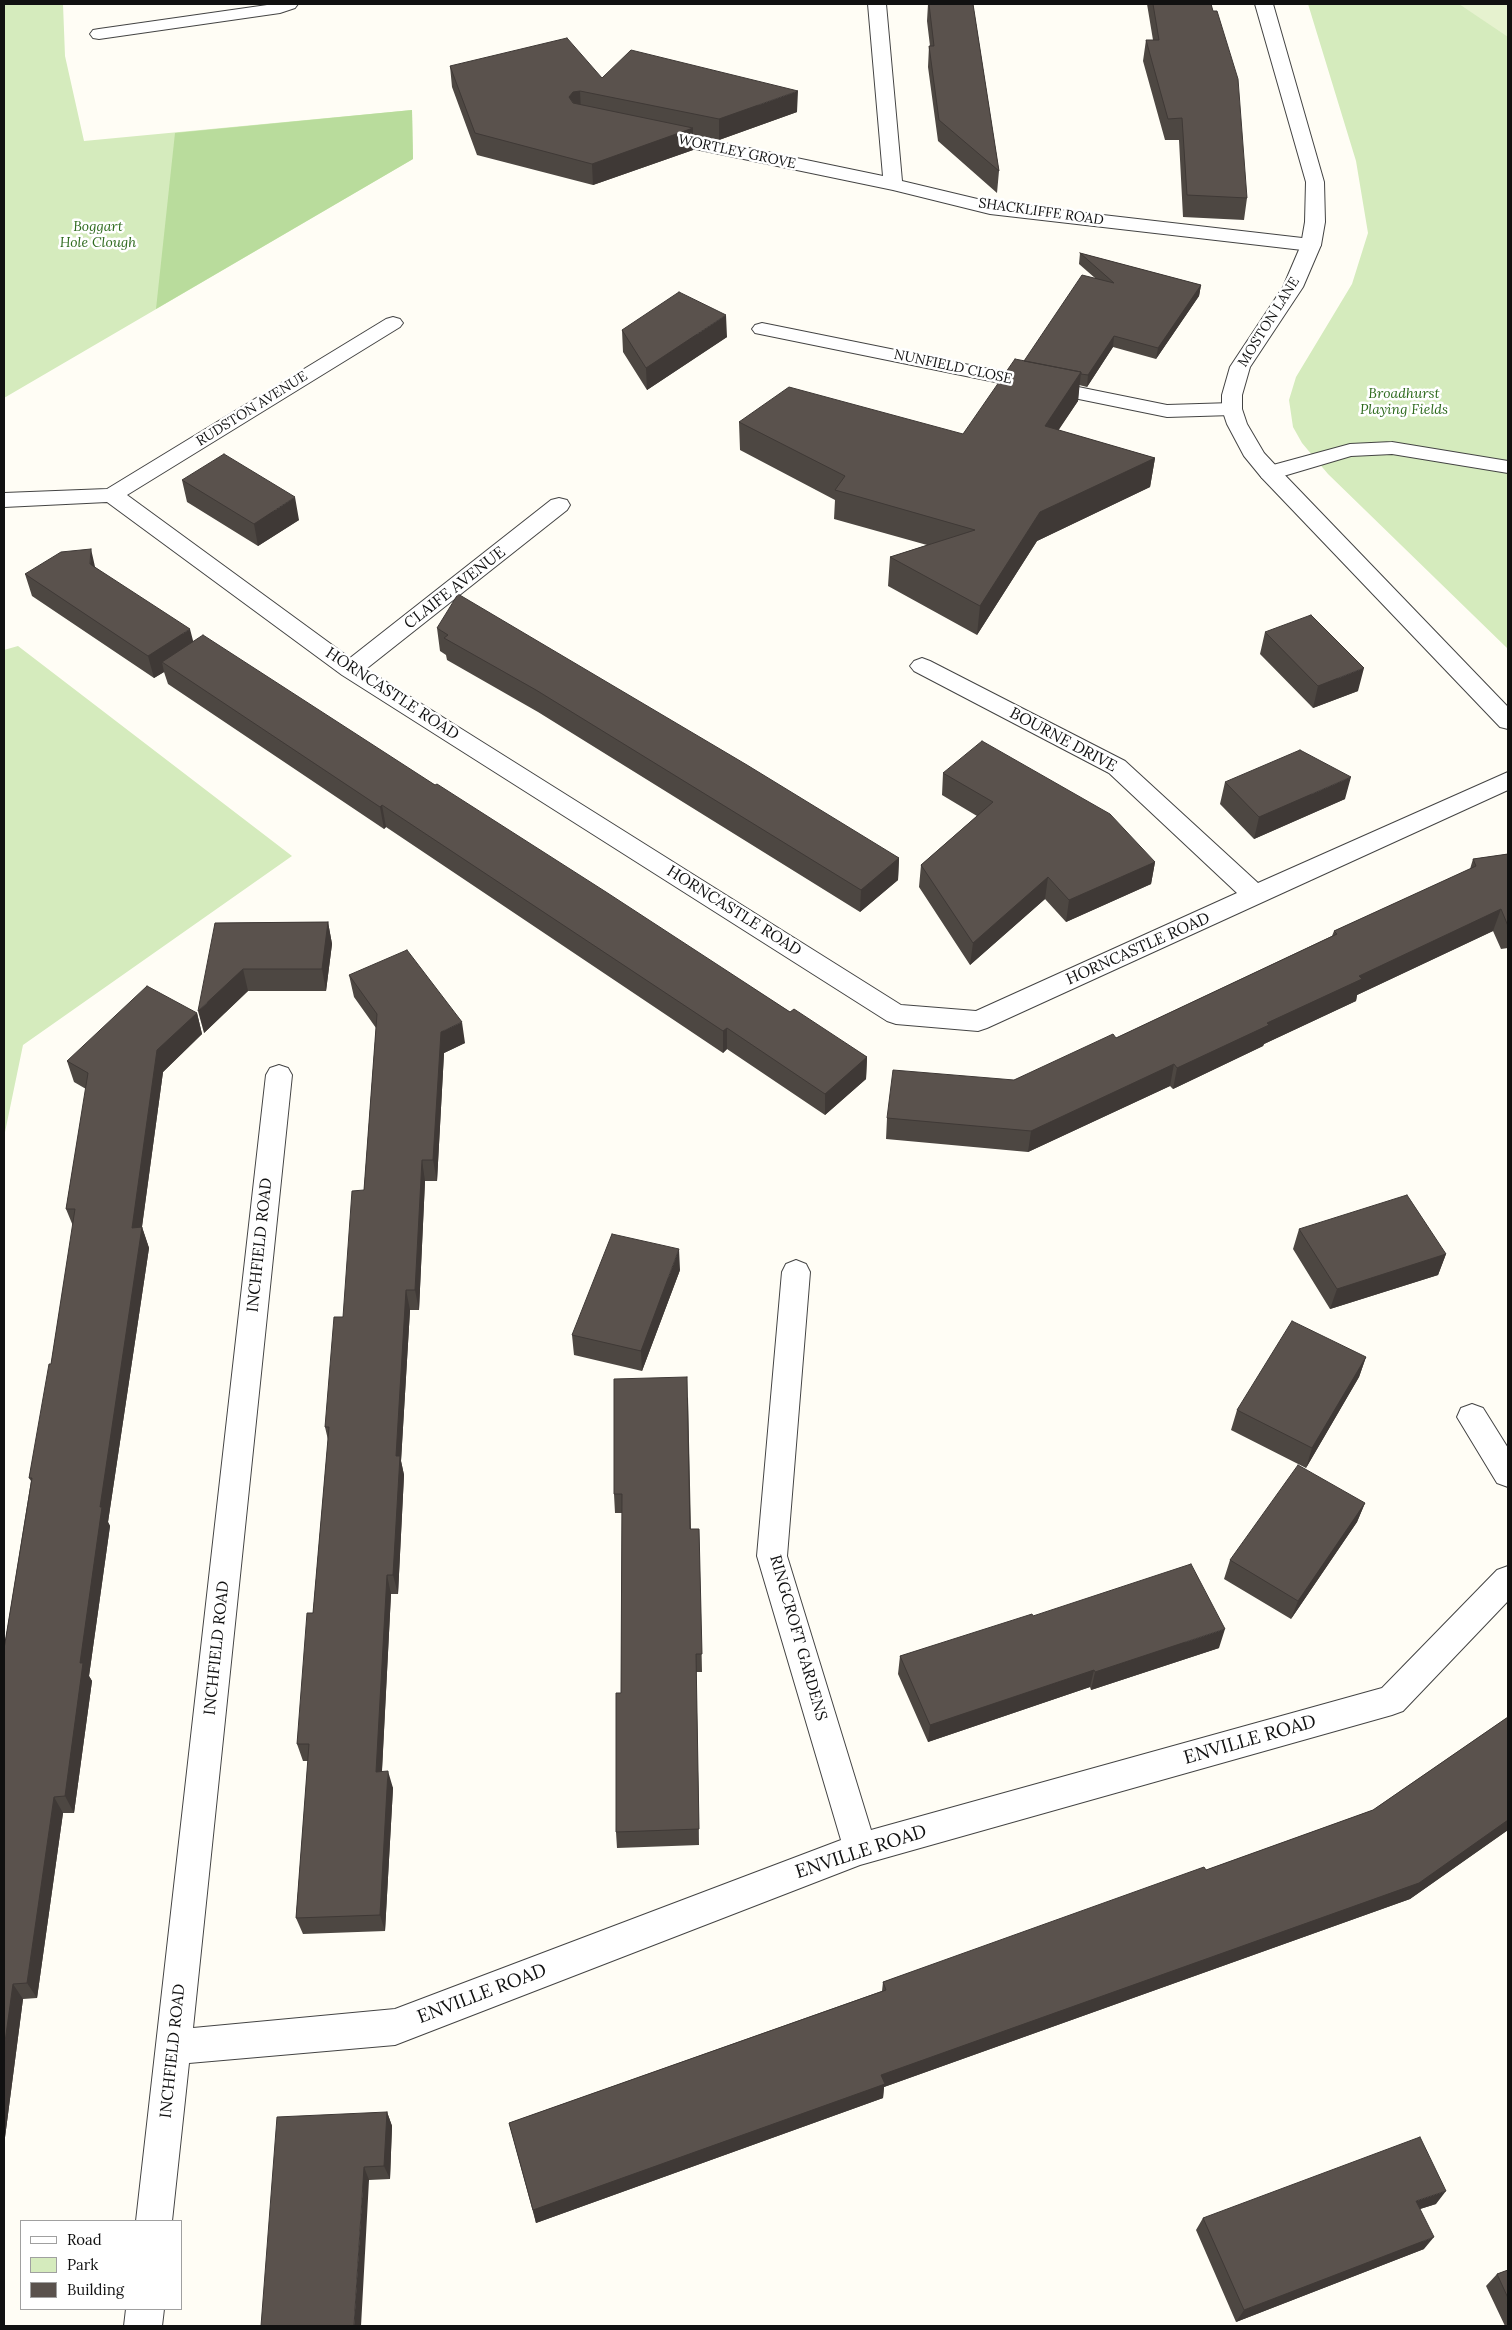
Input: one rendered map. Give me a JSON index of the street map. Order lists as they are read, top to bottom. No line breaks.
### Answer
{"streets":{"street":["WORTLEY GROVE","SHACKLIFFE ROAD","MOSTON LANE","NUNFIELD CLOSE","RUDSTON AVENUE","CLAIFE AVENUE","HORNCASTLE ROAD","BOURNE DRIVE","INCHFIELD ROAD","RINGCROFT GARDENS","ENVILLE ROAD"]},"crossings":[["WORTLEY GROVE","SHACKLIFFE ROAD"],["SHACKLIFFE ROAD","MOSTON LANE"],["MOSTON LANE","NUNFIELD CLOSE"],["RUDSTON AVENUE","HORNCASTLE ROAD"],["CLAIFE AVENUE","HORNCASTLE ROAD"],["HORNCASTLE ROAD","BOURNE DRIVE"],["INCHFIELD ROAD","ENVILLE ROAD"],["RINGCROFT GARDENS","ENVILLE ROAD"]],"parks":["Boggart Hole Clough","Broadhurst Playing Fields"],"legend":["Road","Park","Building"]}
